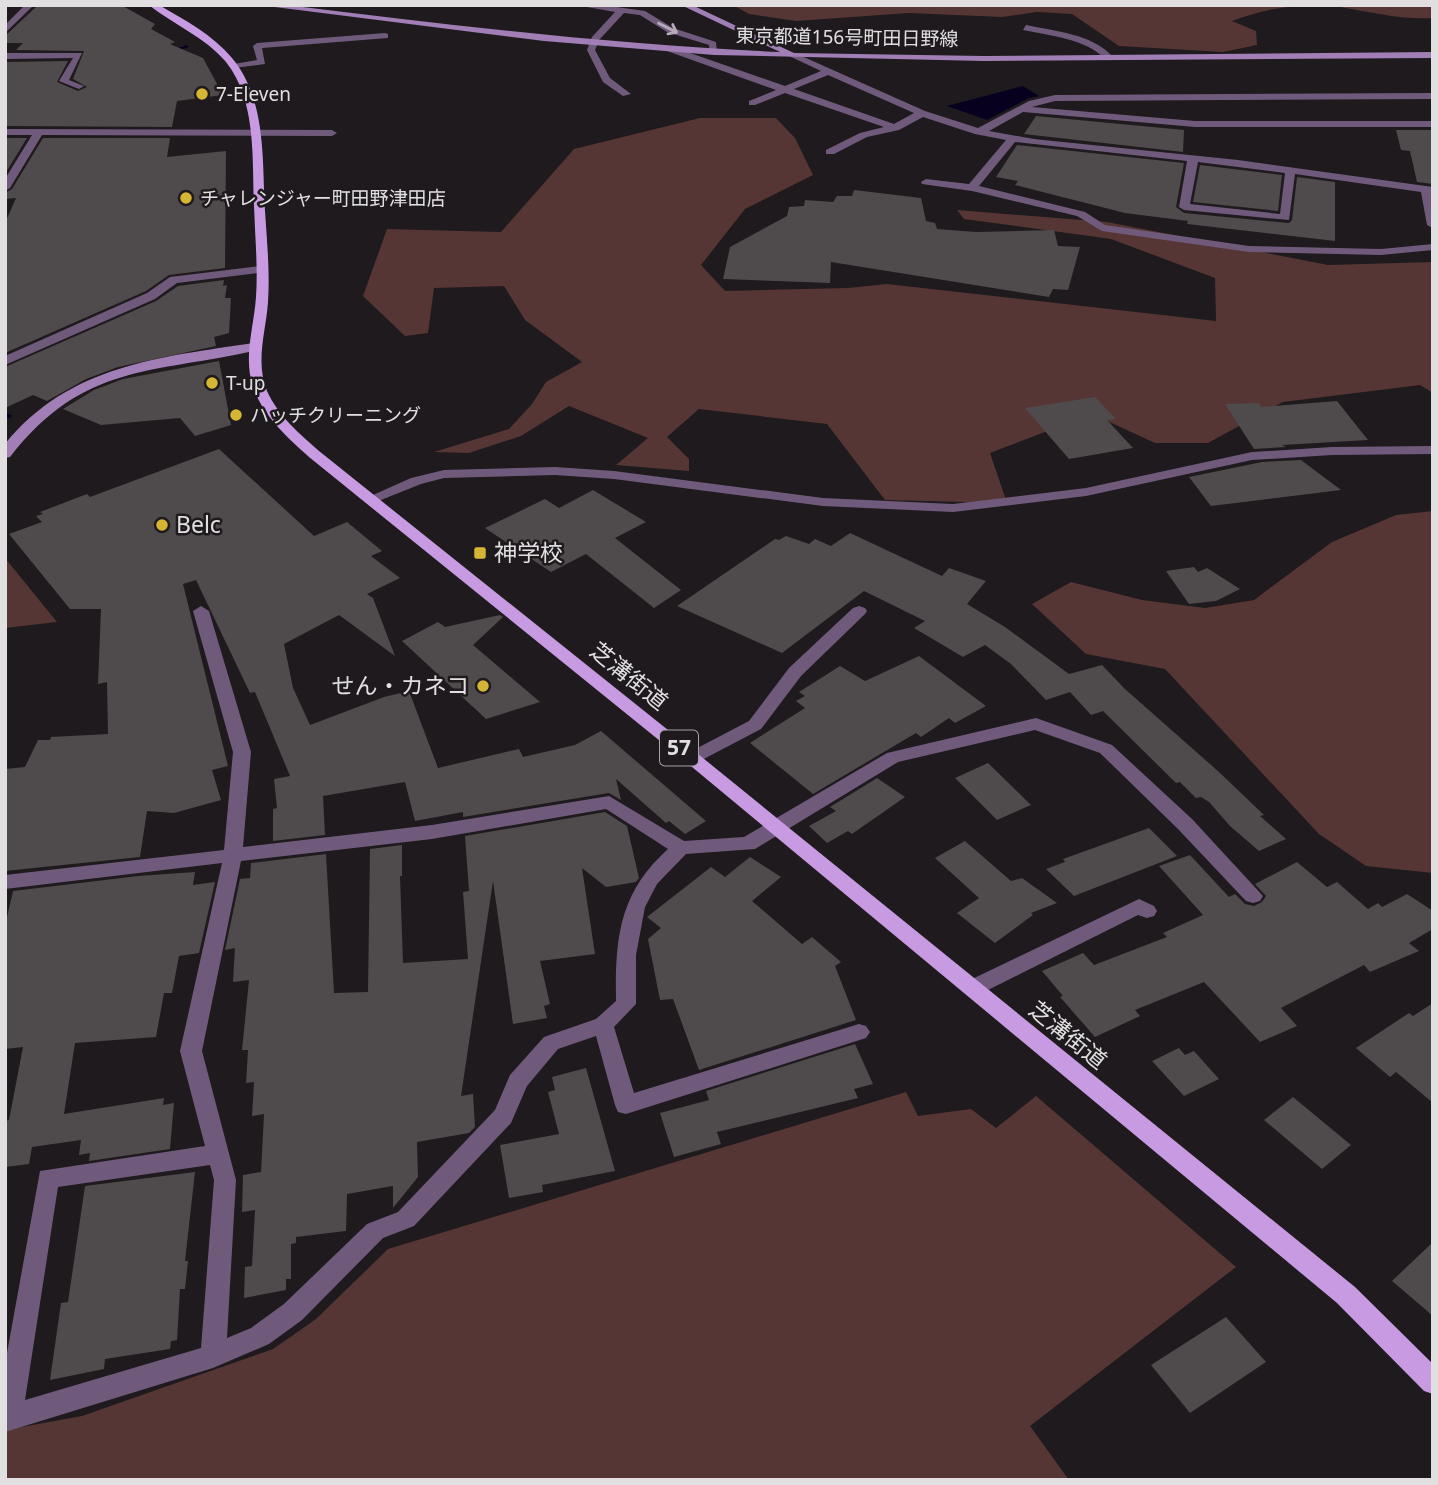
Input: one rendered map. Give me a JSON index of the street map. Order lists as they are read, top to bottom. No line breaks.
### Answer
{"streets":{"main road":["東京都道156号町田日野線","芝溝街道","57"]},"places":{"other":["7-Eleven","チャレンジャー町田野津田店","T-up","ハッチクリーニング","Belc","せん・カネコ"],"transit":["神学校"]}}
